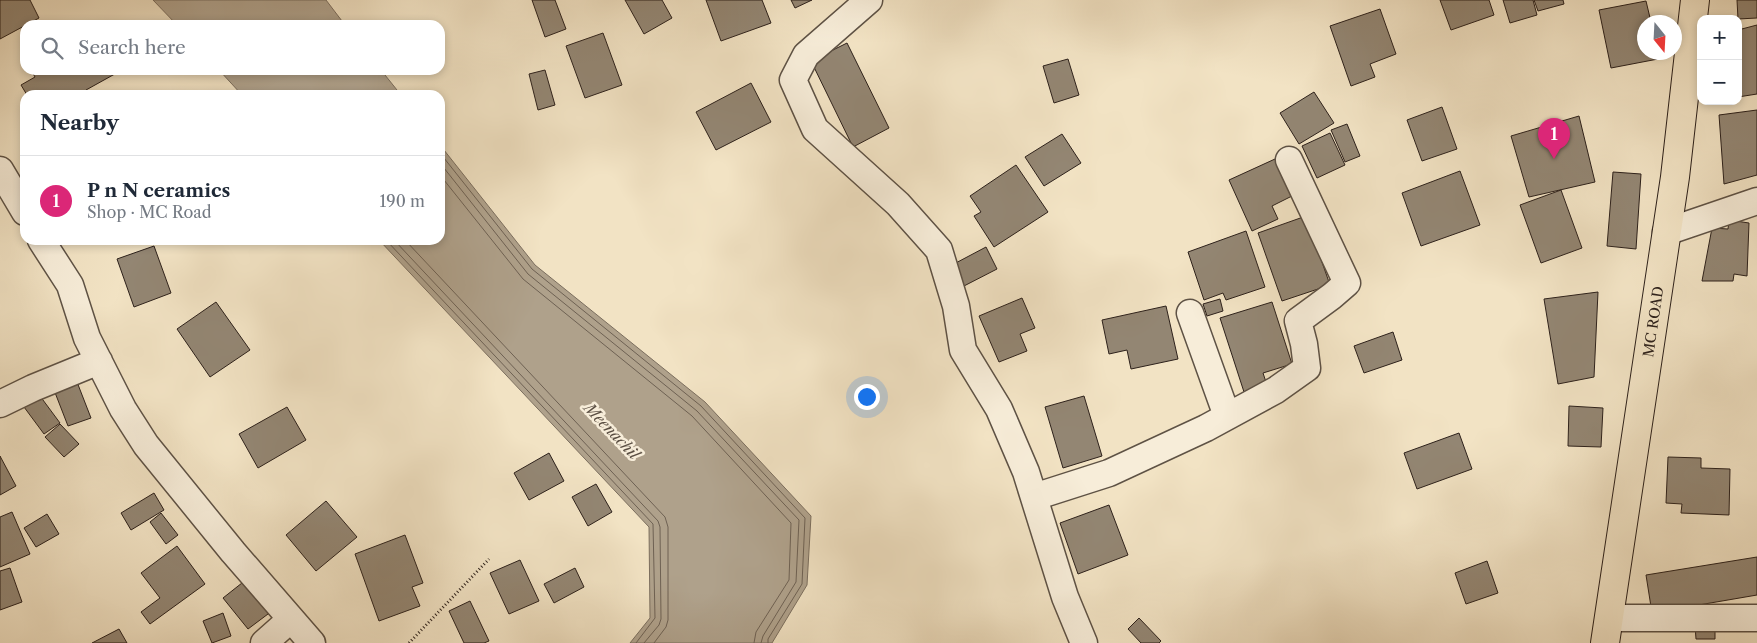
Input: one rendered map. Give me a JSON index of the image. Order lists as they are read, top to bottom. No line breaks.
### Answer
{"streets":{"main road":["MC ROAD"]},"water":["Meenachil"],"north":"bottom","page":{"map_buttons":["+","−"],"search":"Search here","heading":"Nearby","pins":"1","list":[{"mark":"1","name":"P n N ceramics","note":"Shop · MC Road","value":"190 m"}]}}
